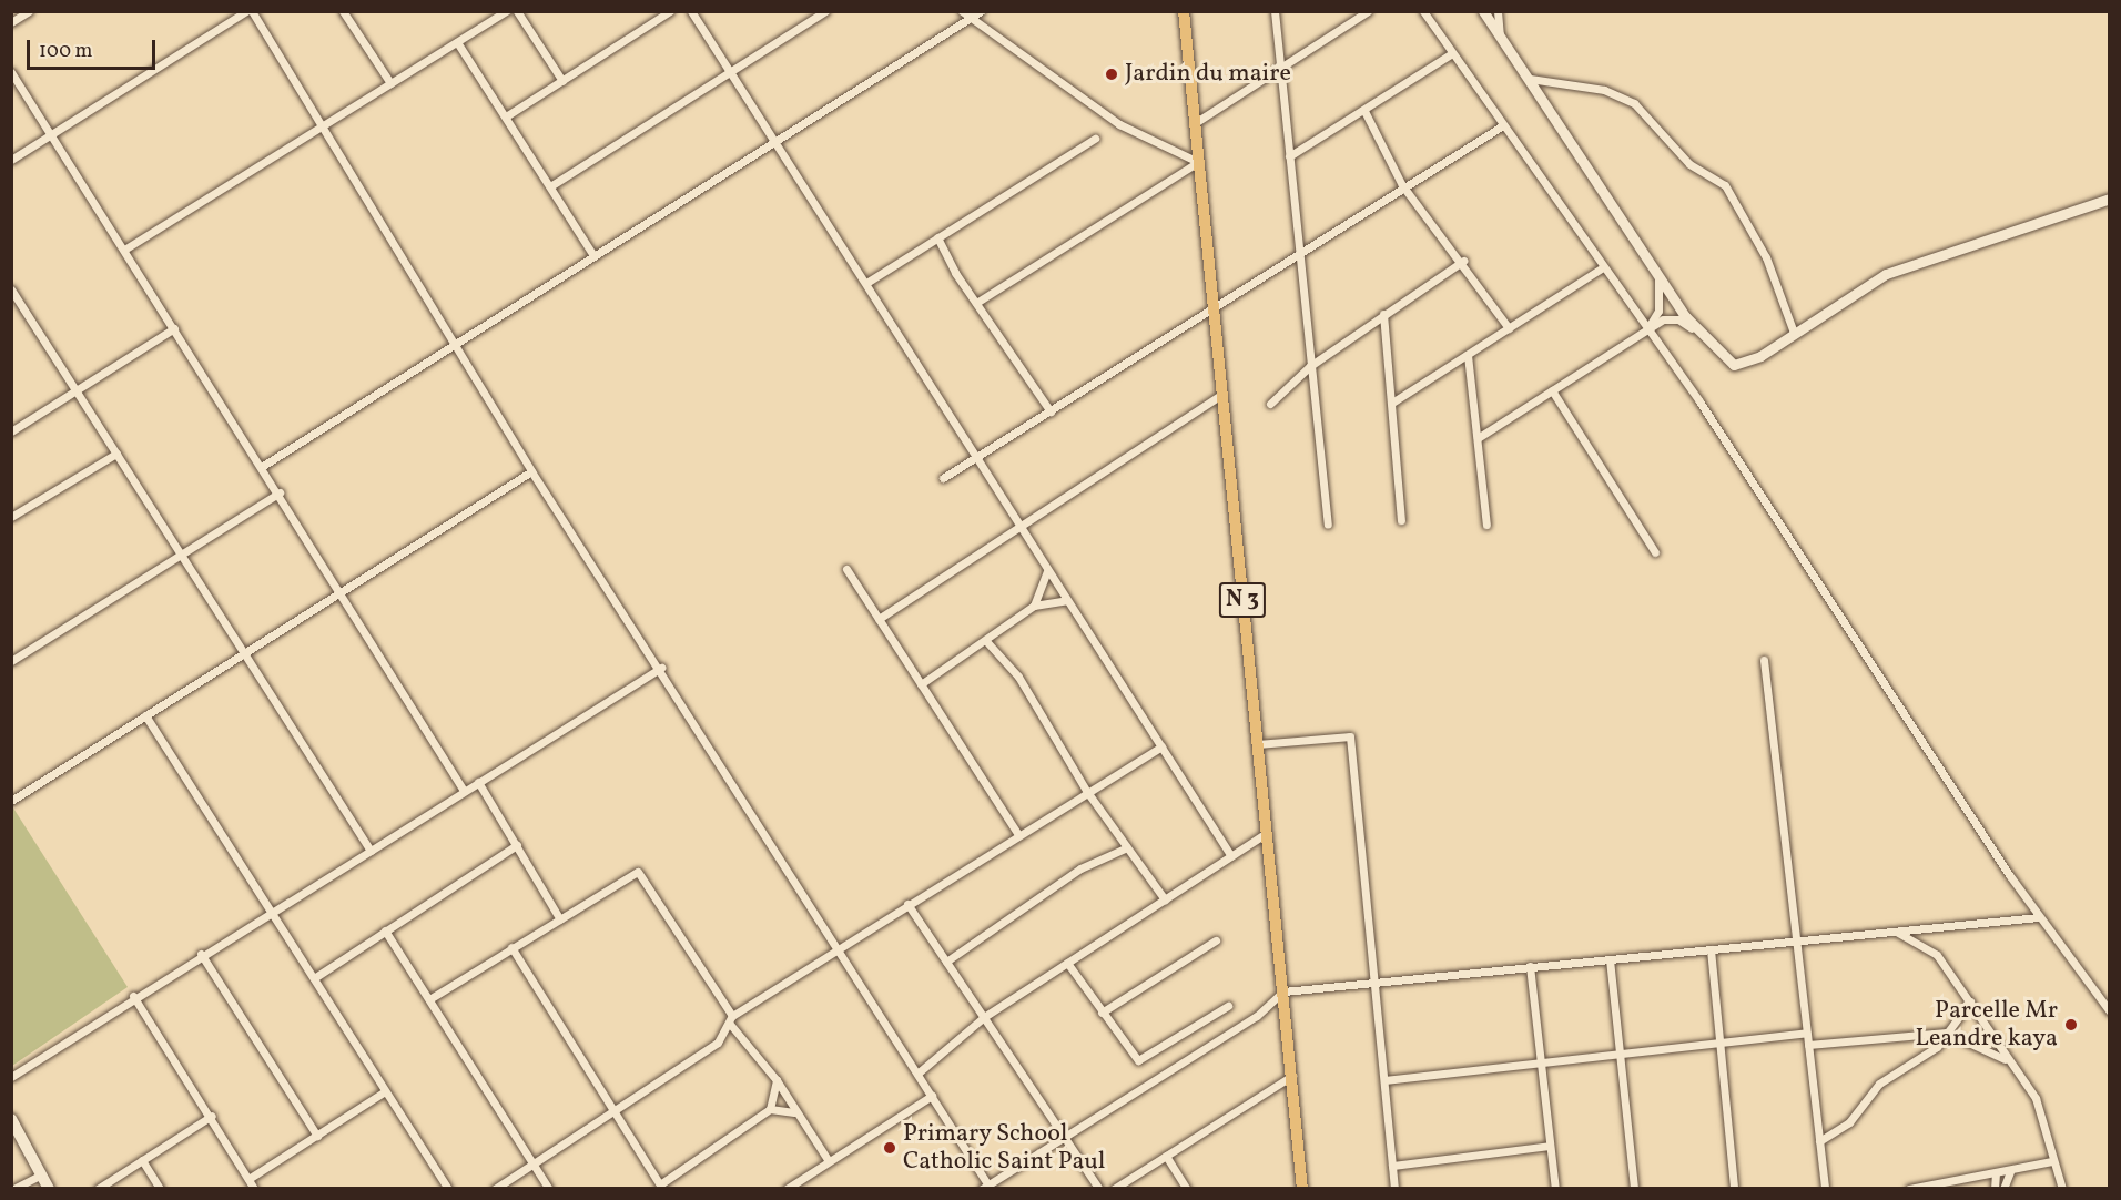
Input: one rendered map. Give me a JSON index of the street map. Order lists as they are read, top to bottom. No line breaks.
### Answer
{"streets":{"main road":["N 3"]},"places":["Jardin du maire","Parcelle Mr Leandre kaya","Primary School Catholic Saint Paul"],"scale_bar":"100 m"}
